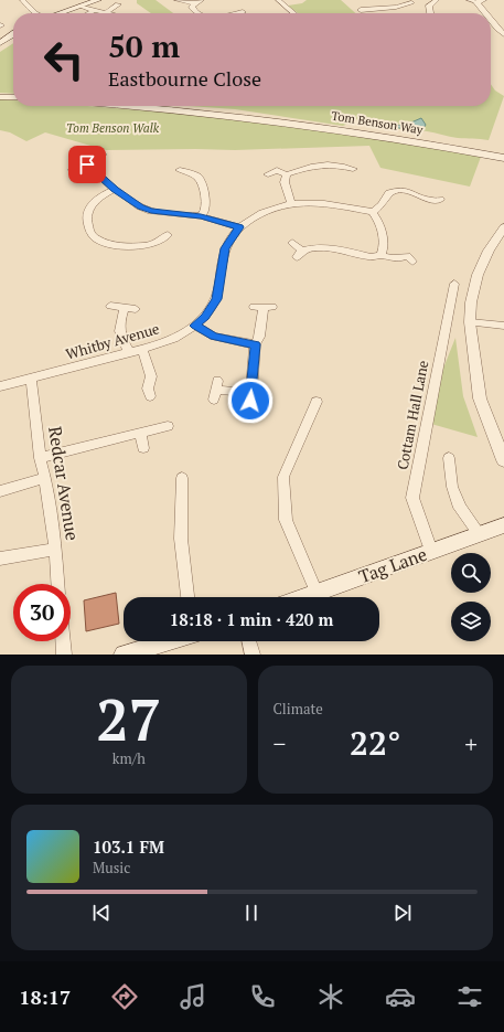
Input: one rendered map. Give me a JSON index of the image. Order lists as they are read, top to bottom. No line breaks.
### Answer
{"streets":{"main road":["Tom Benson Way","Tag Lane"],"street":["Whitby Avenue","Cottam Hall Lane","Redcar Avenue"]},"crossings":[["Whitby Avenue","Redcar Avenue"],["Cottam Hall Lane","Tag Lane"]],"parks":["Tom Benson Walk"],"page":{"turn":["50 m","Eastbourne Close"],"limit":"30","trip":"18:18 · 1 min · 420 m","tile":[["27","km/h"],"Climate"],"heat":["−","22°","+"],"song":["103.1 FM","Music"],"tabs":"18:17"}}
